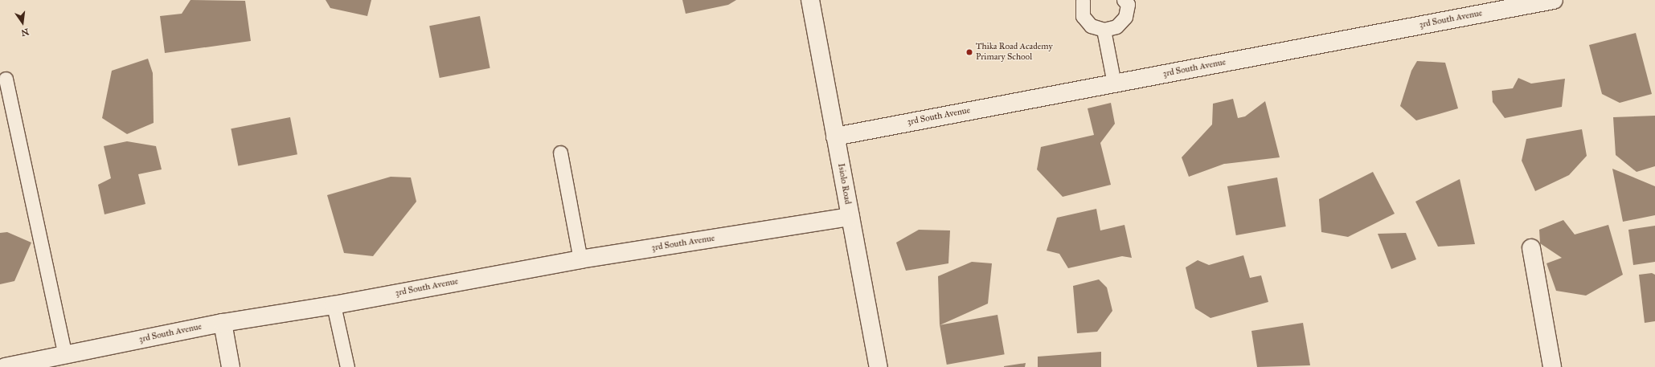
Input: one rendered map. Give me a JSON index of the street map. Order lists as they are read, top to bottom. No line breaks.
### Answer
{"streets":{"street":["3rd South Avenue","Isiolo Road"]},"crossings":[["3rd South Avenue","Isiolo Road"]],"places":["Thika Road Academy Primary School"],"north":"bottom"}
